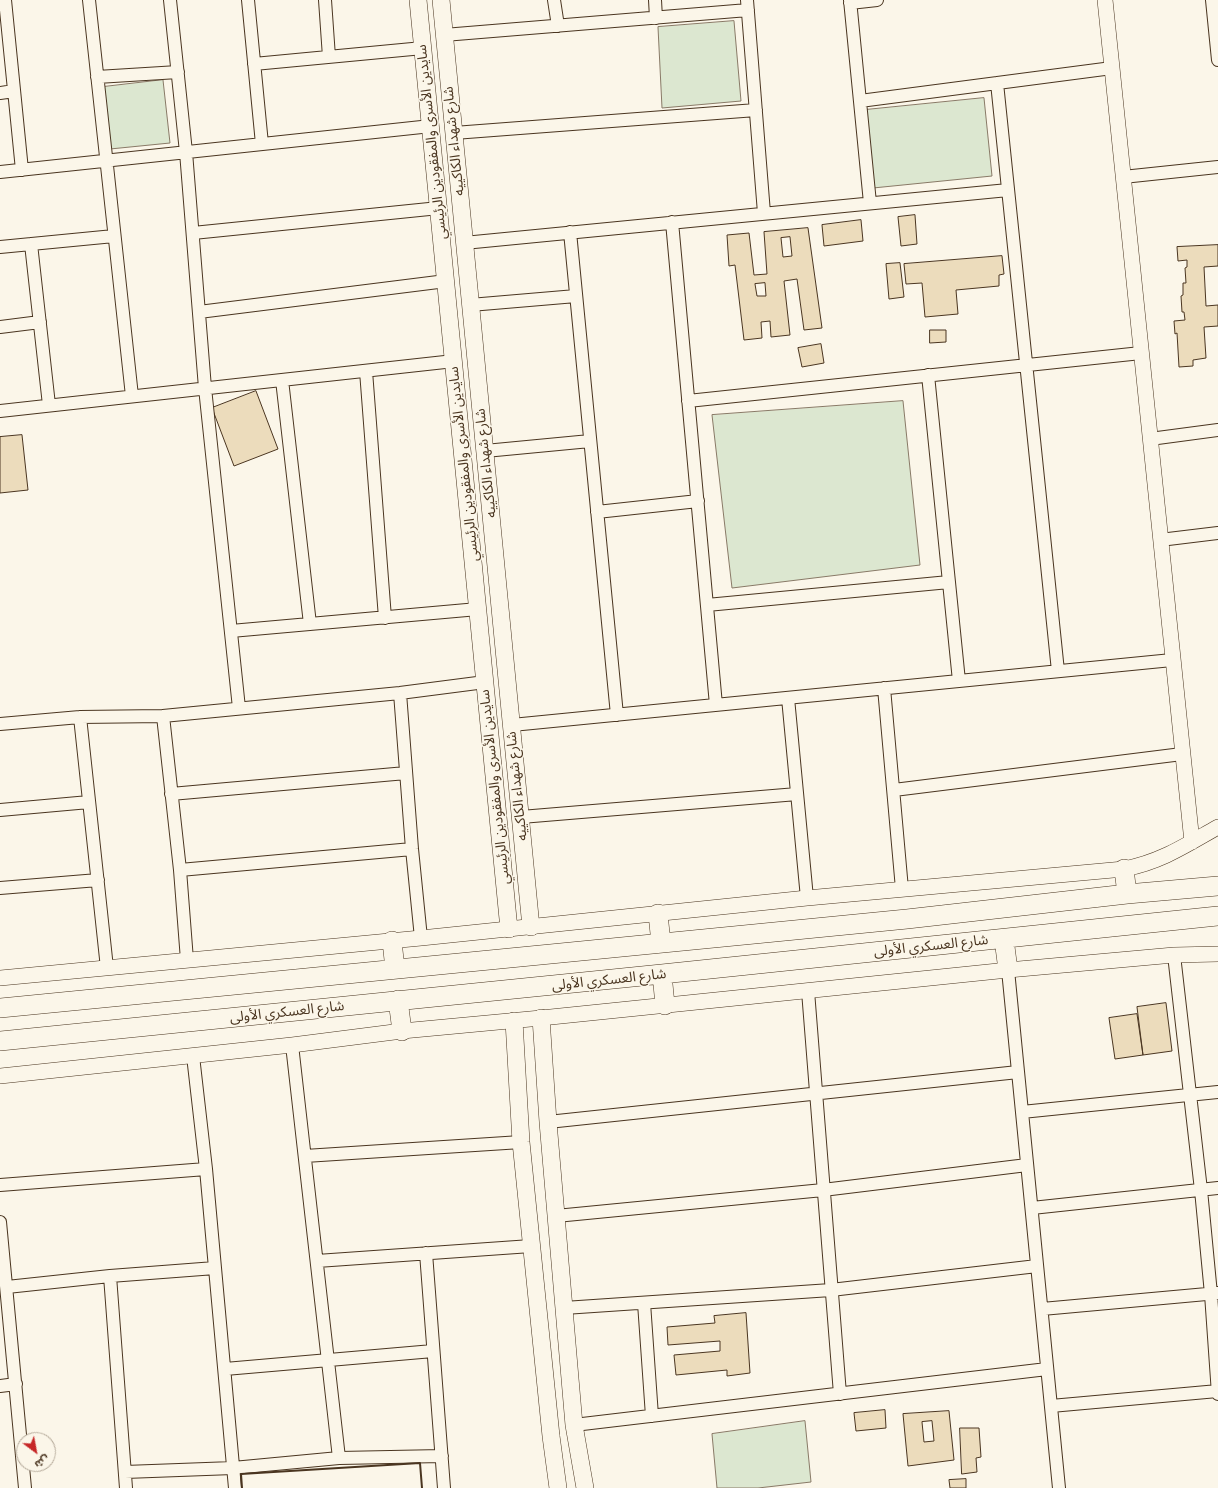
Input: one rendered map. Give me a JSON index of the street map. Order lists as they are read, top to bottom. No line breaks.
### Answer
{"streets":{"main road":["شارع شهداء الكاكييه","سايدين الأسرى والمفقودين الرئيسي","شارع العسكري الأولى"]},"north":"bottom right"}
